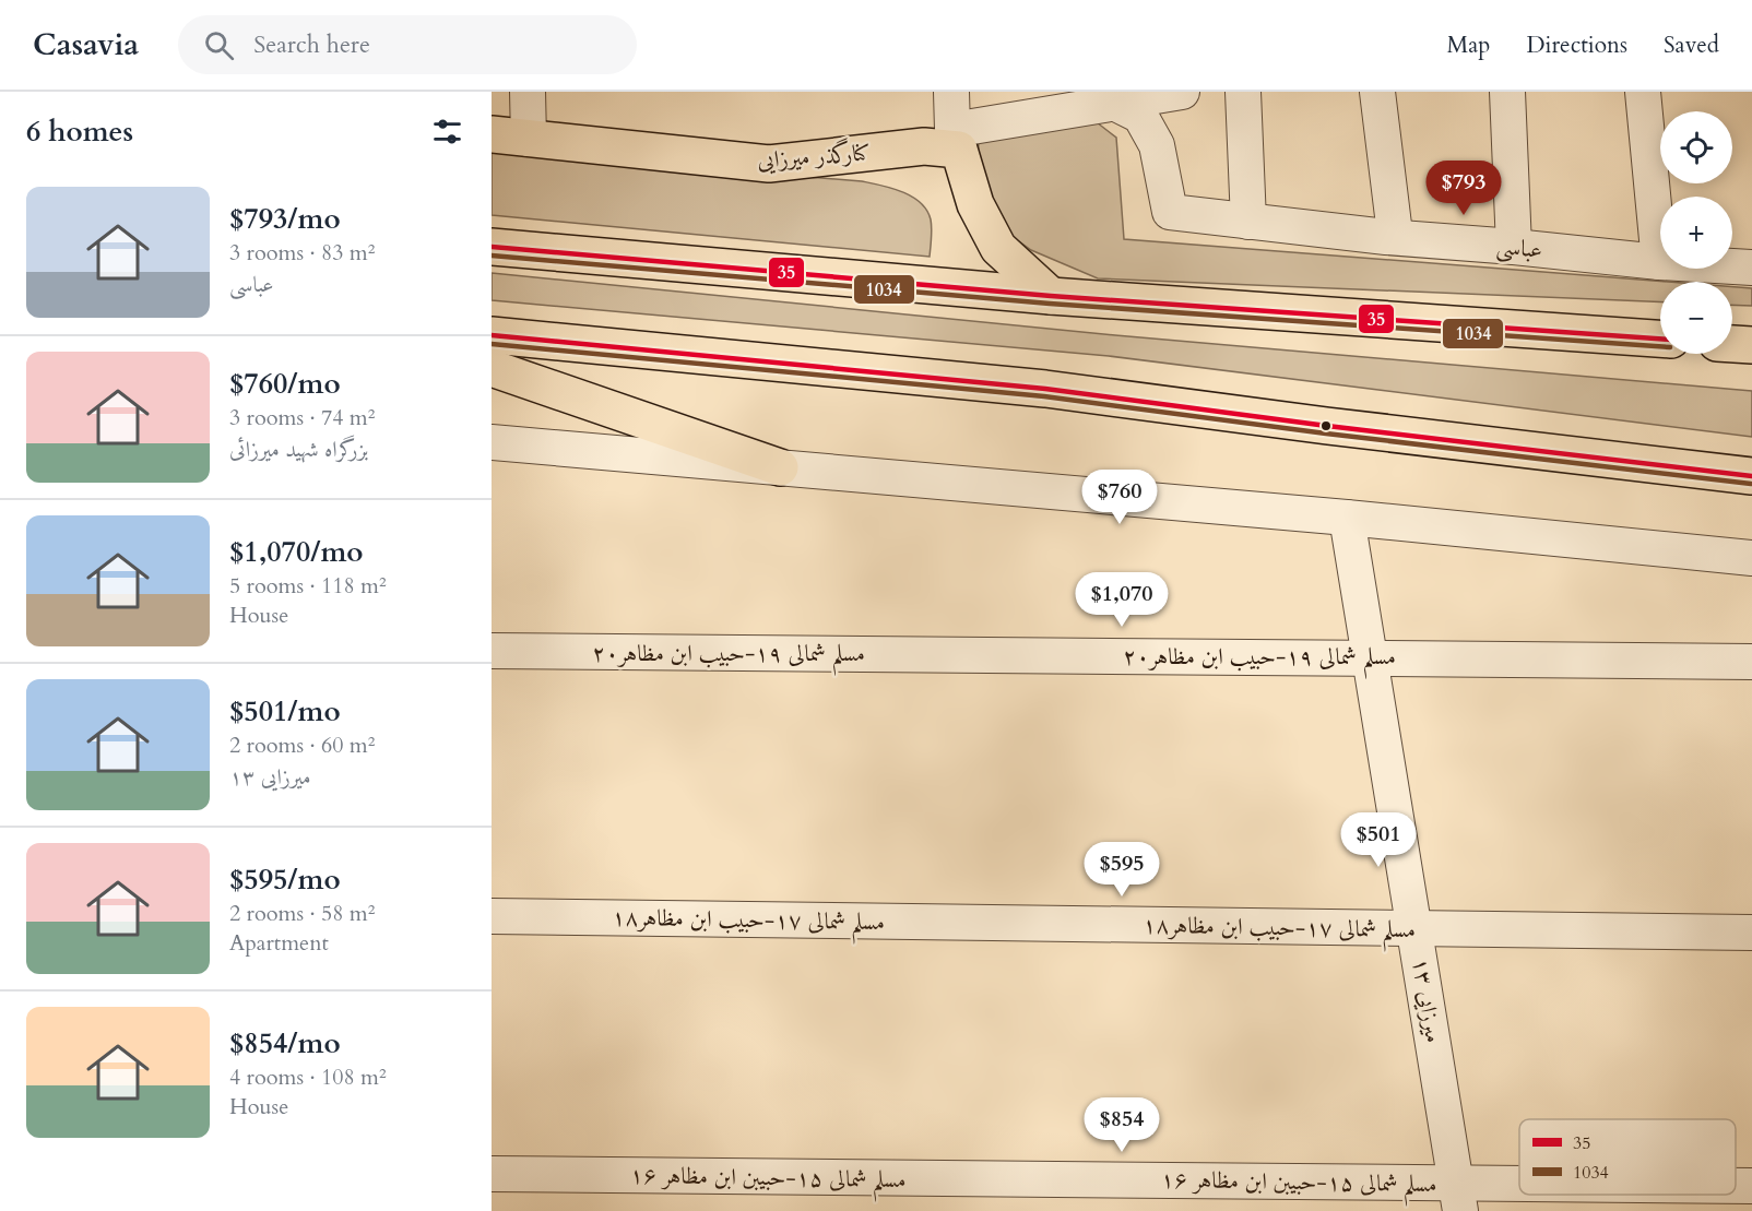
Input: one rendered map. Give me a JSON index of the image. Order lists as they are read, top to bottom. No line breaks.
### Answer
{"streets":{"main road":["کنارگذر میرزایی"],"street":["عباسی","مسلم شمالی ۱۹-حبیب ابن مظاهر۲۰","مسلم شمالی ۱۷-حبیب ابن مظاهر۱۸","میرزایی ۱۳","مسلم شمالی ۱۵-حبیبن ابن مظاهر ۱۶"]},"crossings":[["مسلم شمالی ۱۹-حبیب ابن مظاهر۲۰","میرزایی ۱۳"],["مسلم شمالی ۱۷-حبیب ابن مظاهر۱۸","میرزایی ۱۳"],["میرزایی ۱۳","مسلم شمالی ۱۵-حبیبن ابن مظاهر ۱۶"]],"lines":["transit line 35","transit line 1034"],"legend":["35","1034"],"page":{"header":"Casavia","search":"Search here","nav":["Map","Directions","Saved"],"heading":"6 homes","map_buttons":["+","−"],"price":["$793","$760","$1,070","$501","$595","$854"],"list":[{"name":"$793/mo","note":"3 rooms · 83 m² · عباسی"},{"name":"$760/mo","note":"3 rooms · 74 m² · بزرگراه شهید میرزائی"},{"name":"$1,070/mo","note":"5 rooms · 118 m² · House"},{"name":"$501/mo","note":"2 rooms · 60 m² · میرزایی ۱۳"},{"name":"$595/mo","note":"2 rooms · 58 m² · Apartment"},{"name":"$854/mo","note":"4 rooms · 108 m² · House"}]}}
